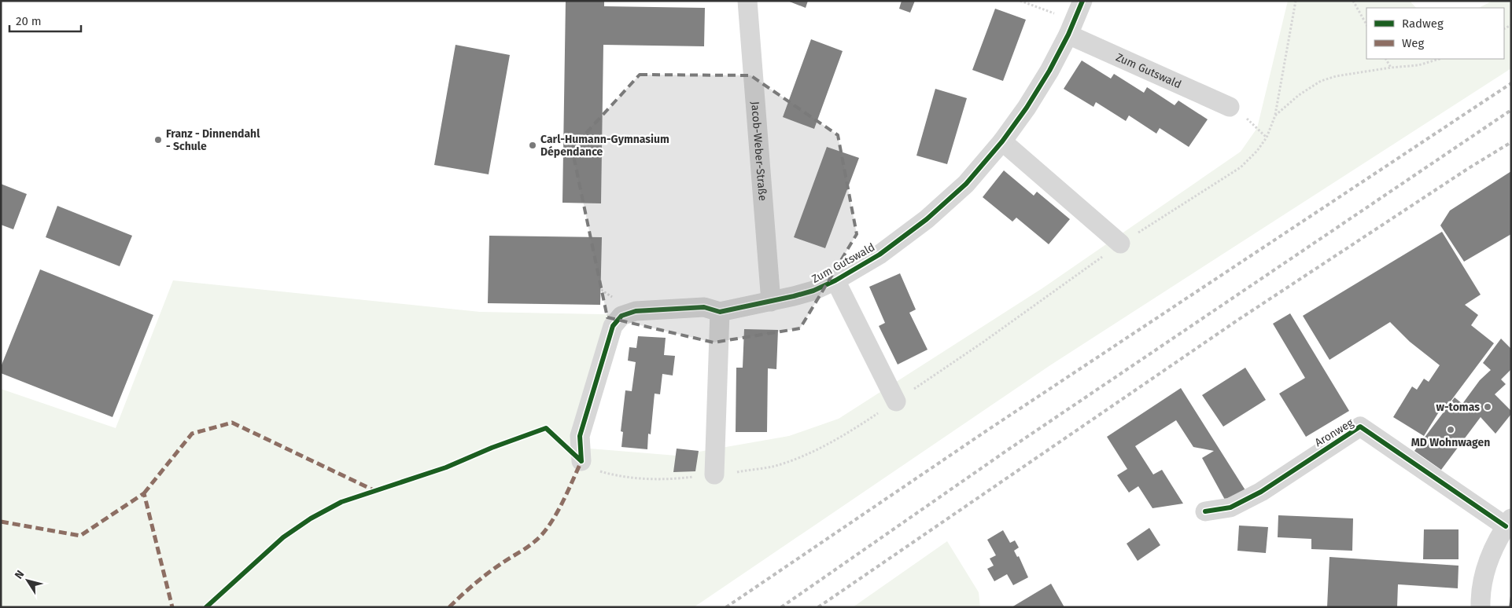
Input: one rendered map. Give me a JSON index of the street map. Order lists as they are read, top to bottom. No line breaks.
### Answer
{"streets":{"street":["Zum Gutswald","Jacob-Weber-Straße","Aronweg"]},"crossings":[["Zum Gutswald","Jacob-Weber-Straße"]],"places":["Franz - Dinnendahl - Schule","Carl-Humann-Gymnasium Dépendance","w-tomas","MD Wohnwagen"],"legend":["Radweg","Weg"],"scale_bar":"20 m","north":"top left"}
